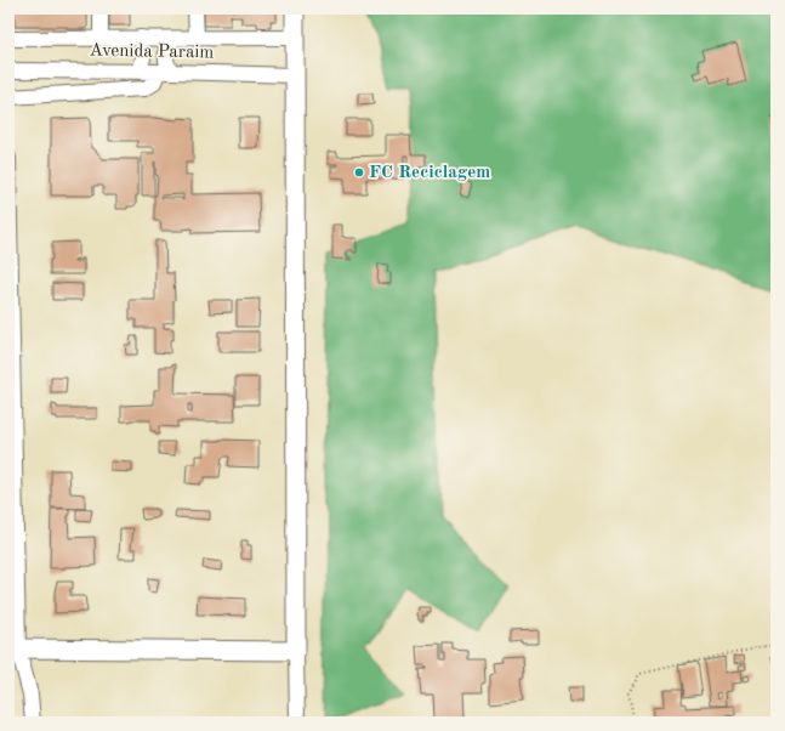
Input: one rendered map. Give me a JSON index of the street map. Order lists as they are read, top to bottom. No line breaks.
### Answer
{"streets":{"street":["Avenida Paraim"]},"places":["FC Reciclagem"]}
